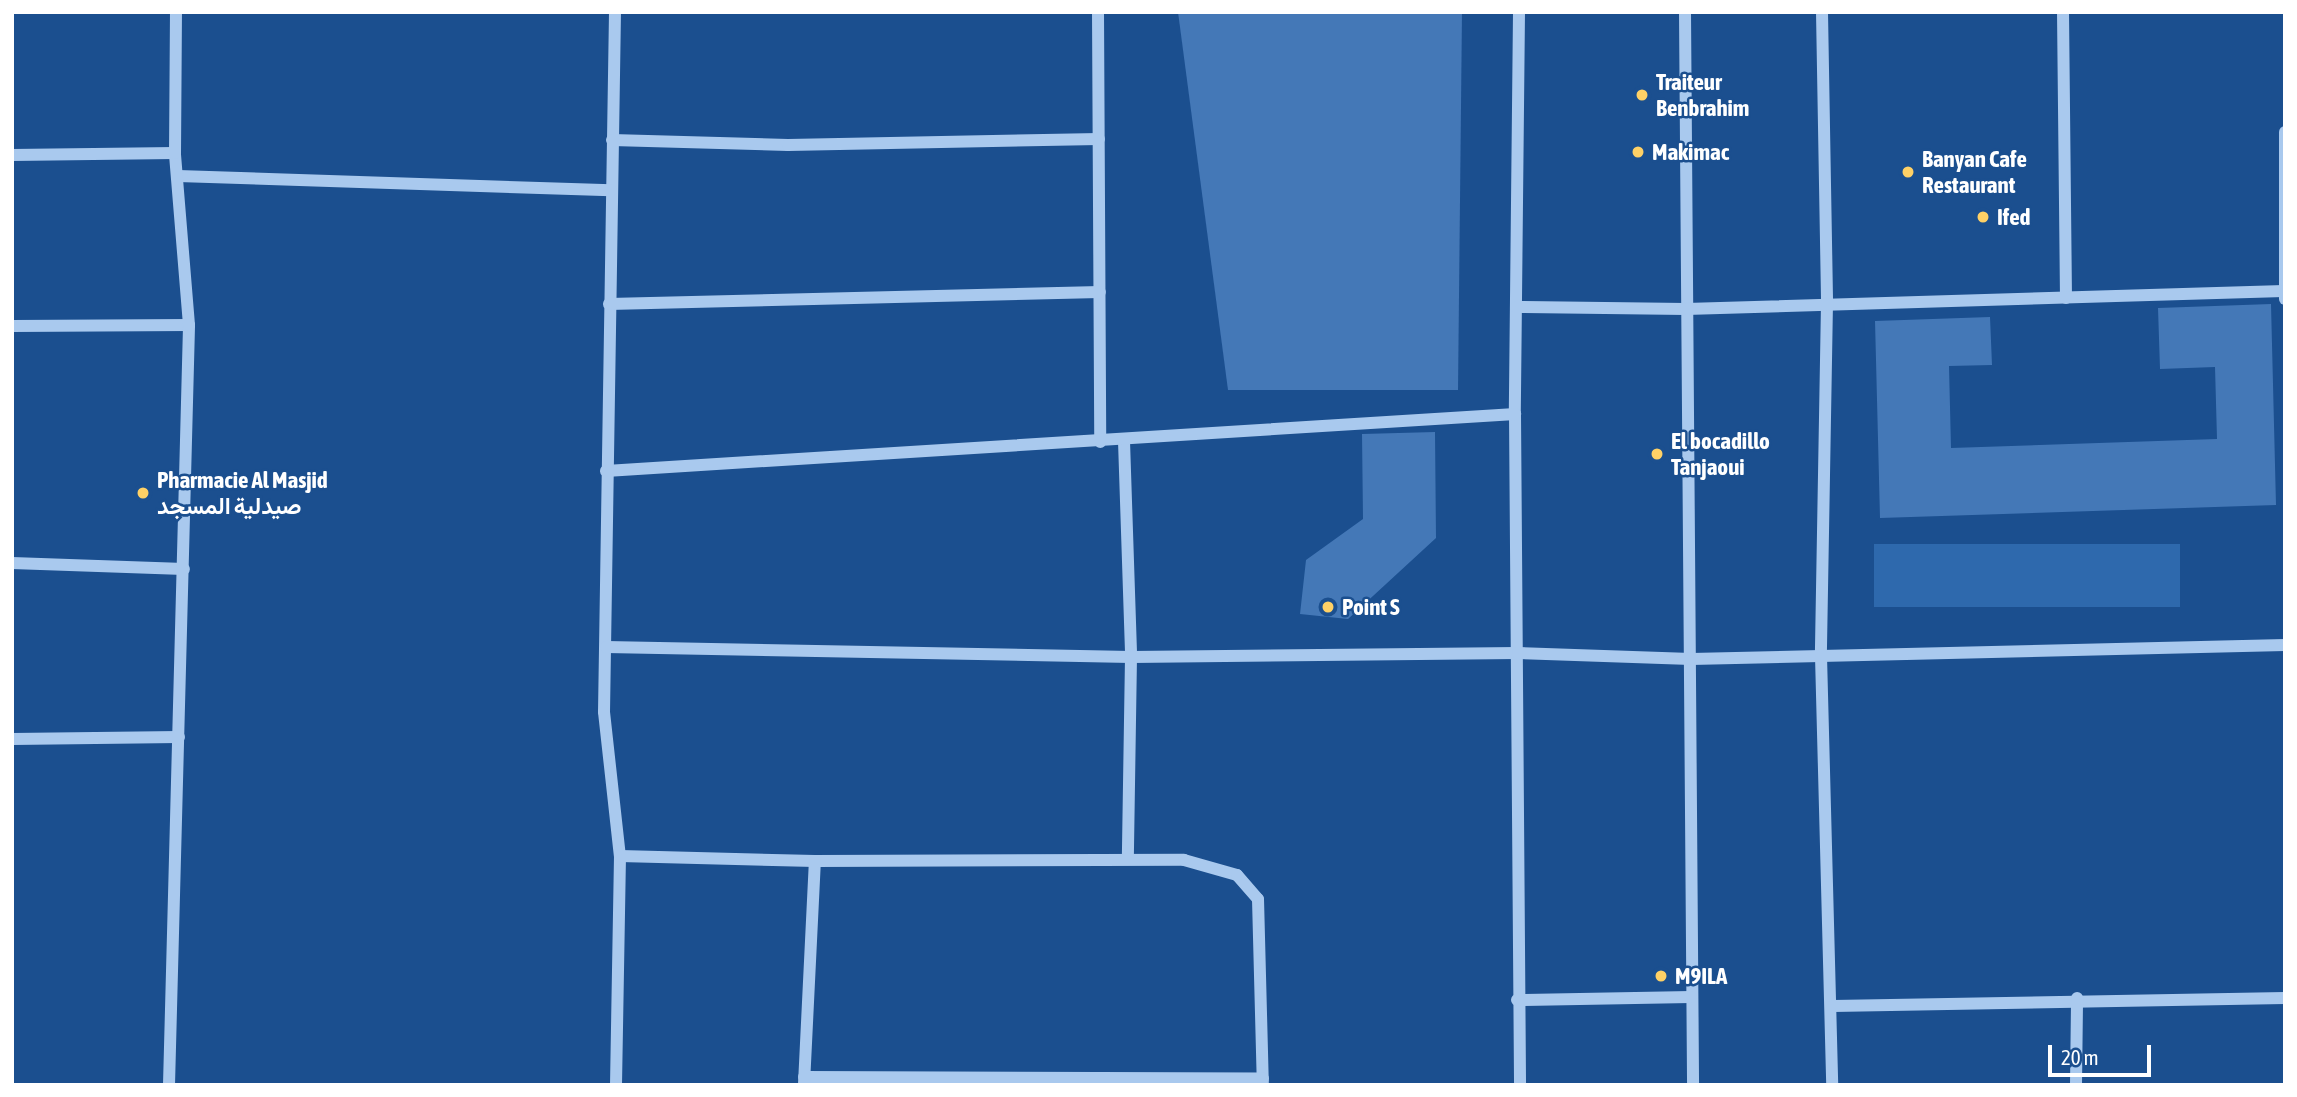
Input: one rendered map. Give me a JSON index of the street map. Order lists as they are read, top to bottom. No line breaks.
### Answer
{"places":["Traiteur Benbrahim","Makimac","Banyan Cafe Restaurant","Ifed","El bocadillo Tanjaoui","Pharmacie Al Masjid صيدلية المسجد","Point S","M9ILA"],"scale_bar":"20 m"}
